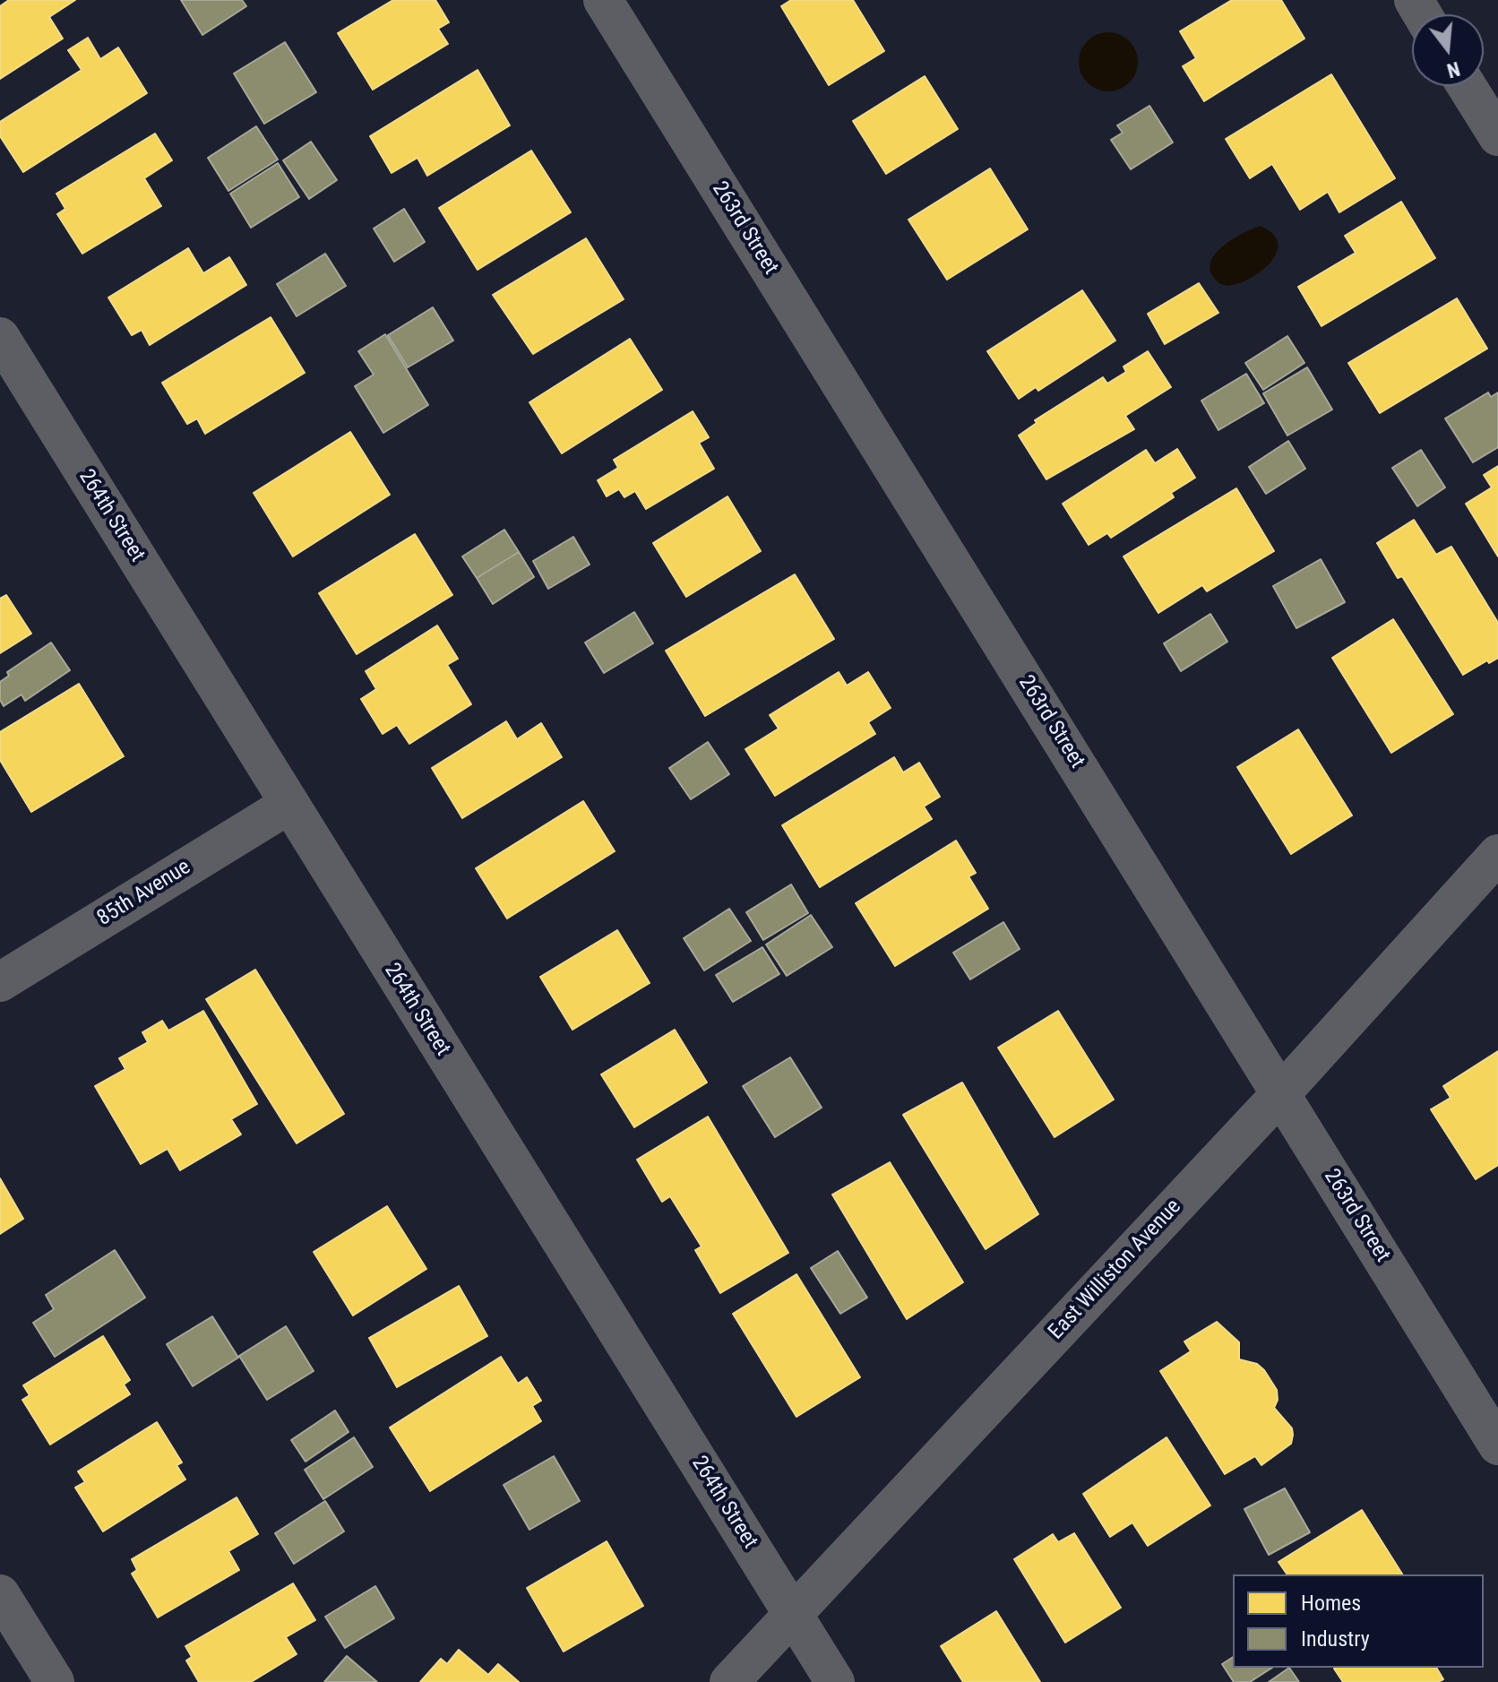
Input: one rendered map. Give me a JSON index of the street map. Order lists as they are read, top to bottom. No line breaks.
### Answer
{"streets":{"street":["263rd Street","264th Street","85th Avenue","East Williston Avenue"]},"crossings":[["263rd Street","East Williston Avenue"],["264th Street","85th Avenue"],["264th Street","East Williston Avenue"]],"legend":["Homes","Industry"],"north":"bottom"}
